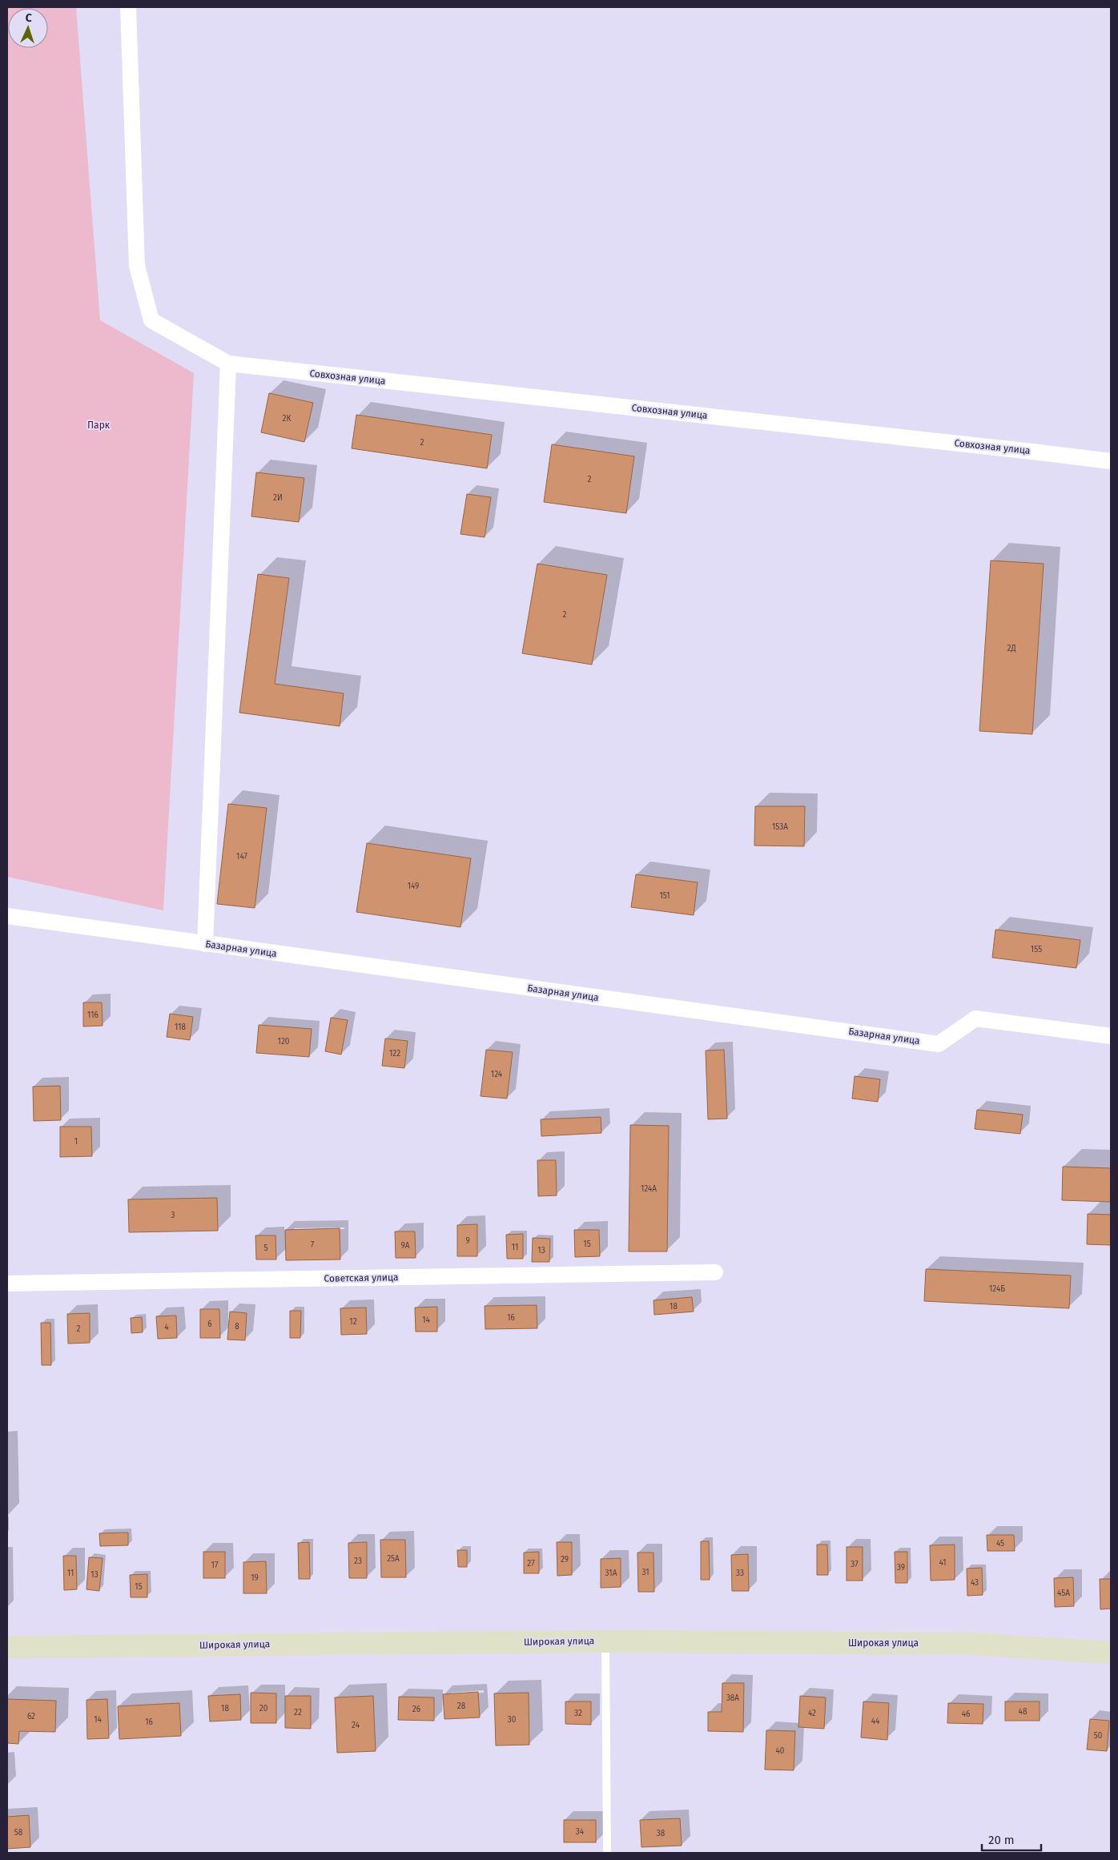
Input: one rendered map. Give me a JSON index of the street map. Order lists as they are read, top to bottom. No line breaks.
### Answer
{"streets":{"street":["Совхозная улица","Базарная улица","Советская улица","Широкая улица"]},"parks":["Парк"],"house_numbers":["2К","2","2","2И","2","2Д","153А","147","149","151","155","116","118","120","122","124","1","124А","3","9","15","7","9А","11","5","13","124Б","18","16","14","12","6","8","4","2","45","25А","29","23","41","27","37","17","39","31","11","31А","33","13","19","43","15","45А","38А","28","18","20","26","48","22","32","42","46","62","14","30","44","16","24","50","40","34","58","38"],"scale_bar":"20 m","north":"top"}
